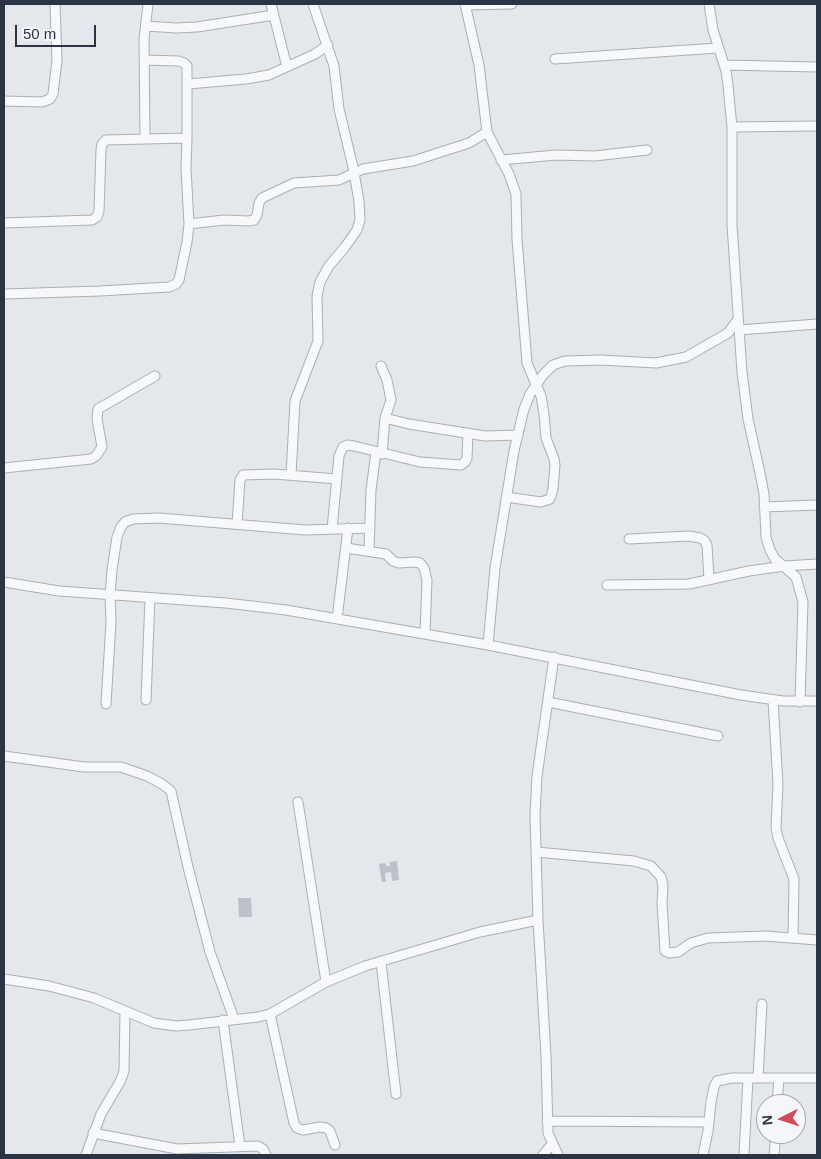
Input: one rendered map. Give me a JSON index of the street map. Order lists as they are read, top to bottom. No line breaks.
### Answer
{"scale_bar":"50 m","north":"left"}
